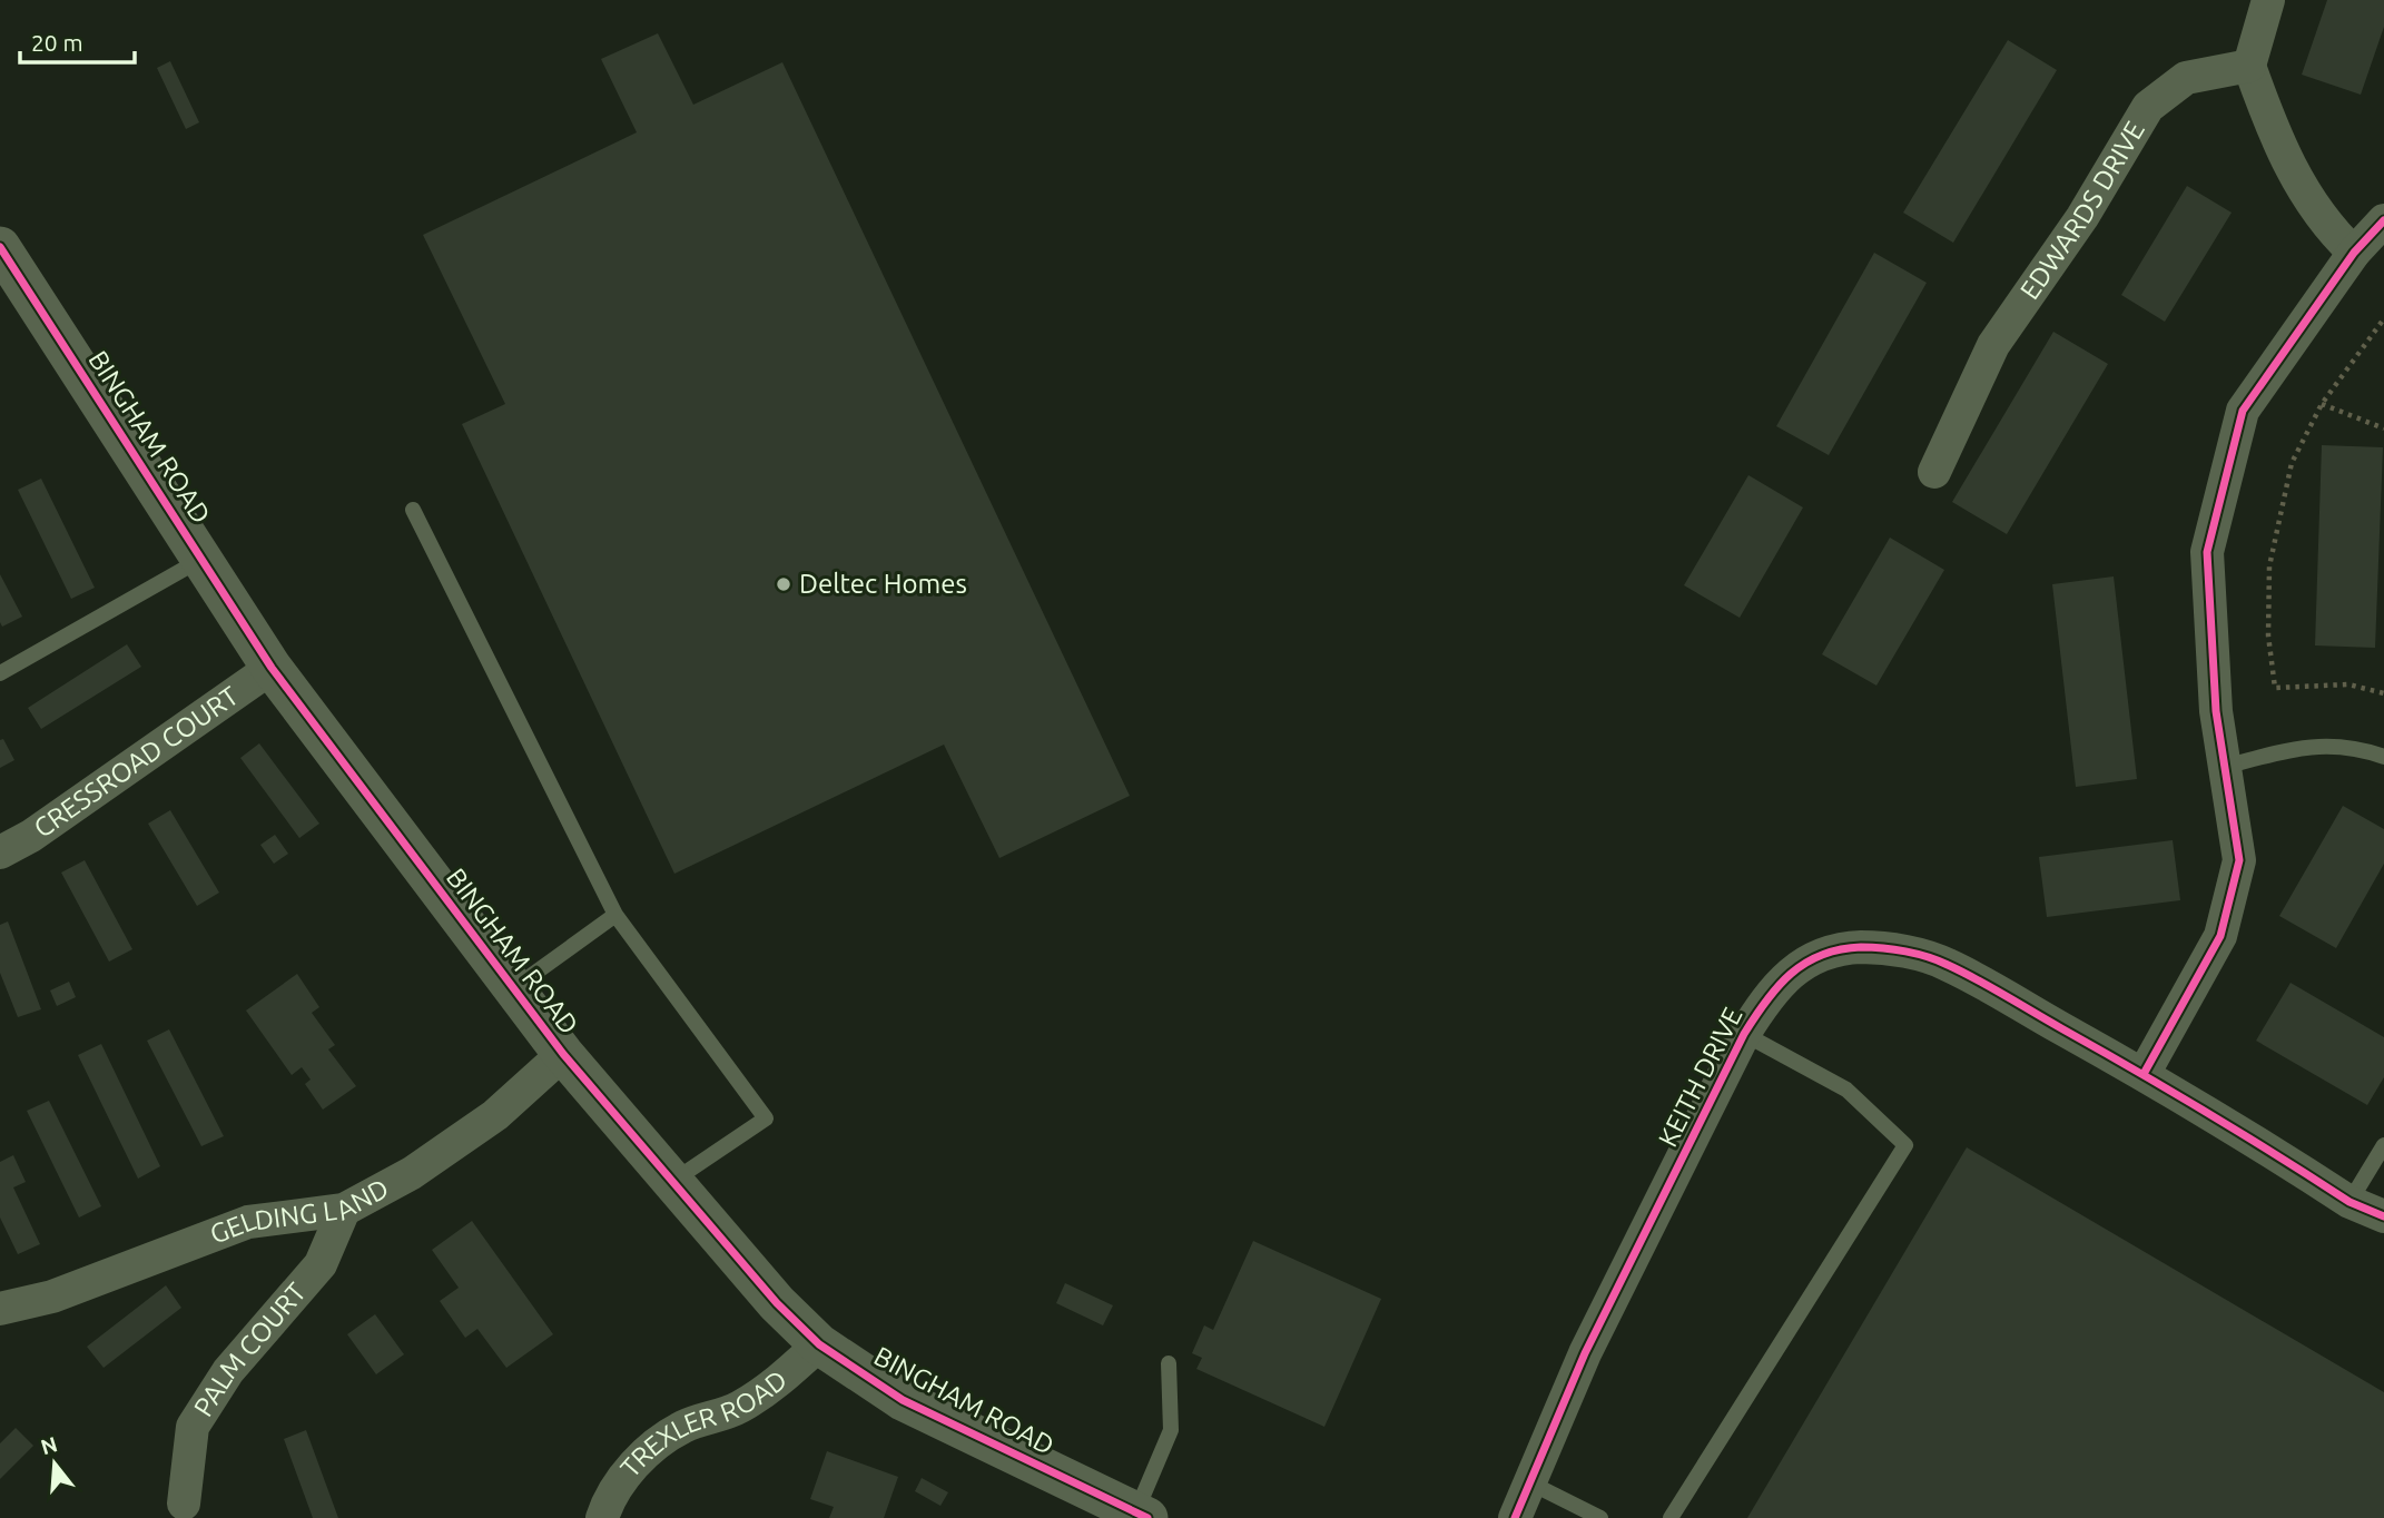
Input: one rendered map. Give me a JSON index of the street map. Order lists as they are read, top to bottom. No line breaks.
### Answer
{"streets":{"street":["EDWARDS DRIVE","BINGHAM ROAD","CRESSROAD COURT","KEITH DRIVE","GELDING LAND","PALM COURT","TREXLER ROAD"]},"crossings":[["BINGHAM ROAD","CRESSROAD COURT"],["BINGHAM ROAD","GELDING LAND"],["BINGHAM ROAD","TREXLER ROAD"],["GELDING LAND","PALM COURT"]],"places":["Deltec Homes"],"scale_bar":"20 m","north":"top"}
